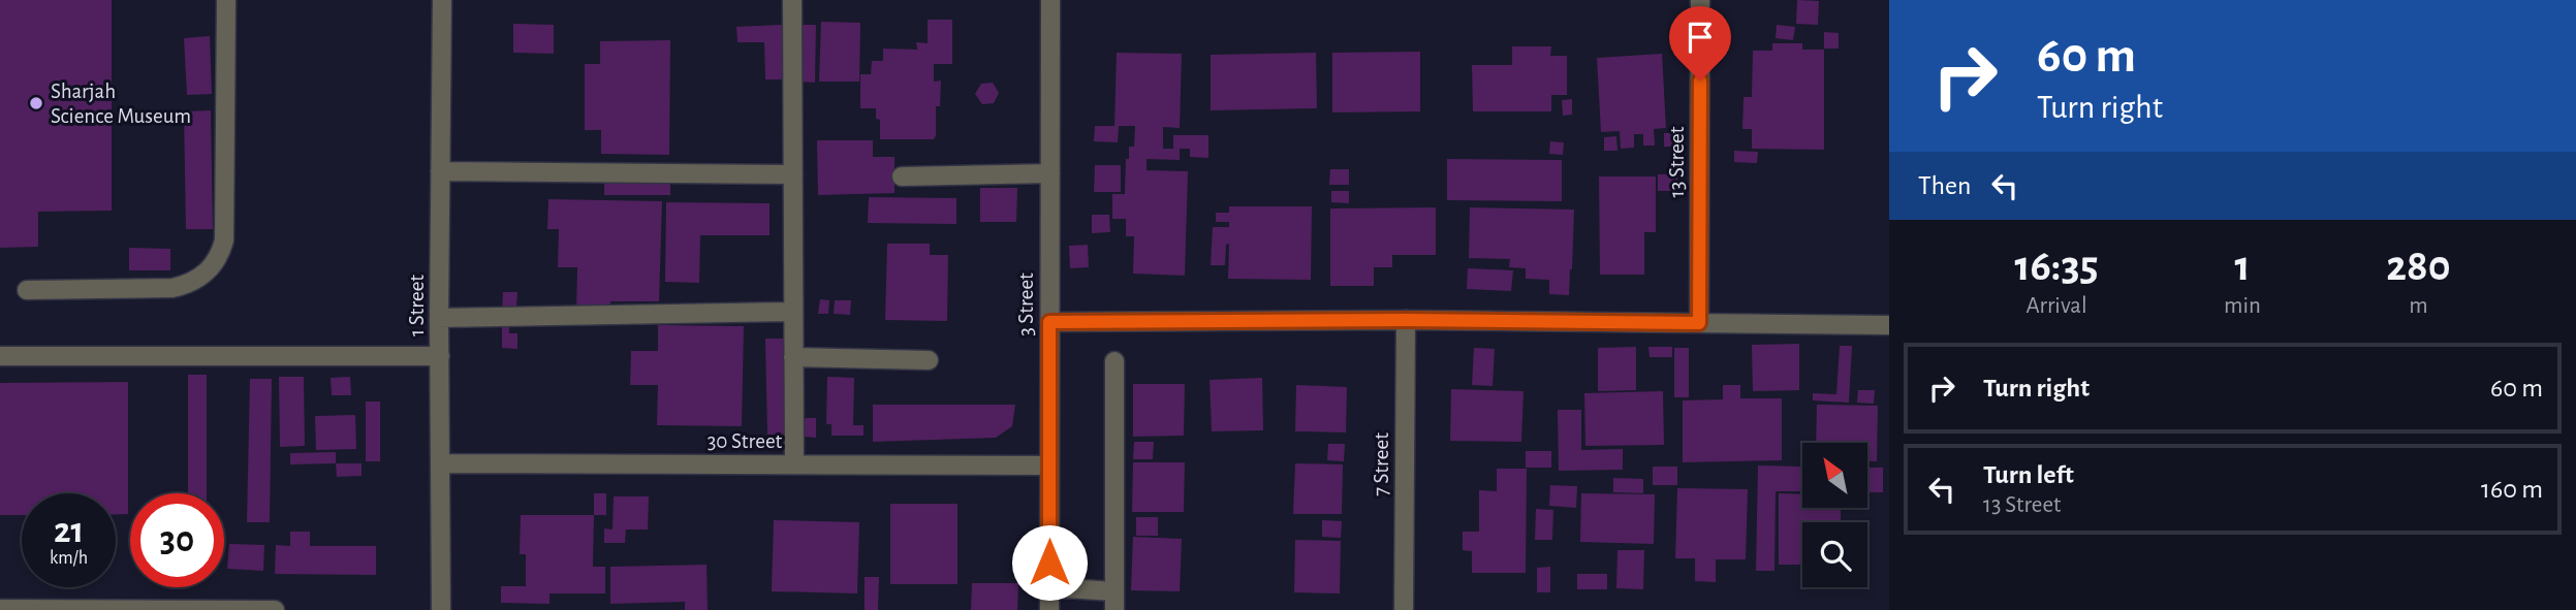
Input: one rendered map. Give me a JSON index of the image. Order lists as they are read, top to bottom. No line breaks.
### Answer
{"streets":{"street":["13 Street","3 Street","1 Street","30 Street","7 Street"]},"crossings":[["3 Street","30 Street"],["1 Street","30 Street"]],"places":["Sharjah Science Museum"],"north":"top left","page":{"turn":["60 m","Turn right"],"then":"Then","eta":["16:35","Arrival","1","min","280","m"],"list":[{"name":"Turn right","value":"60 m"},{"name":"Turn left","note":"13 Street","value":"160 m"}],"speed":"21 km/h","limit":"30"}}
